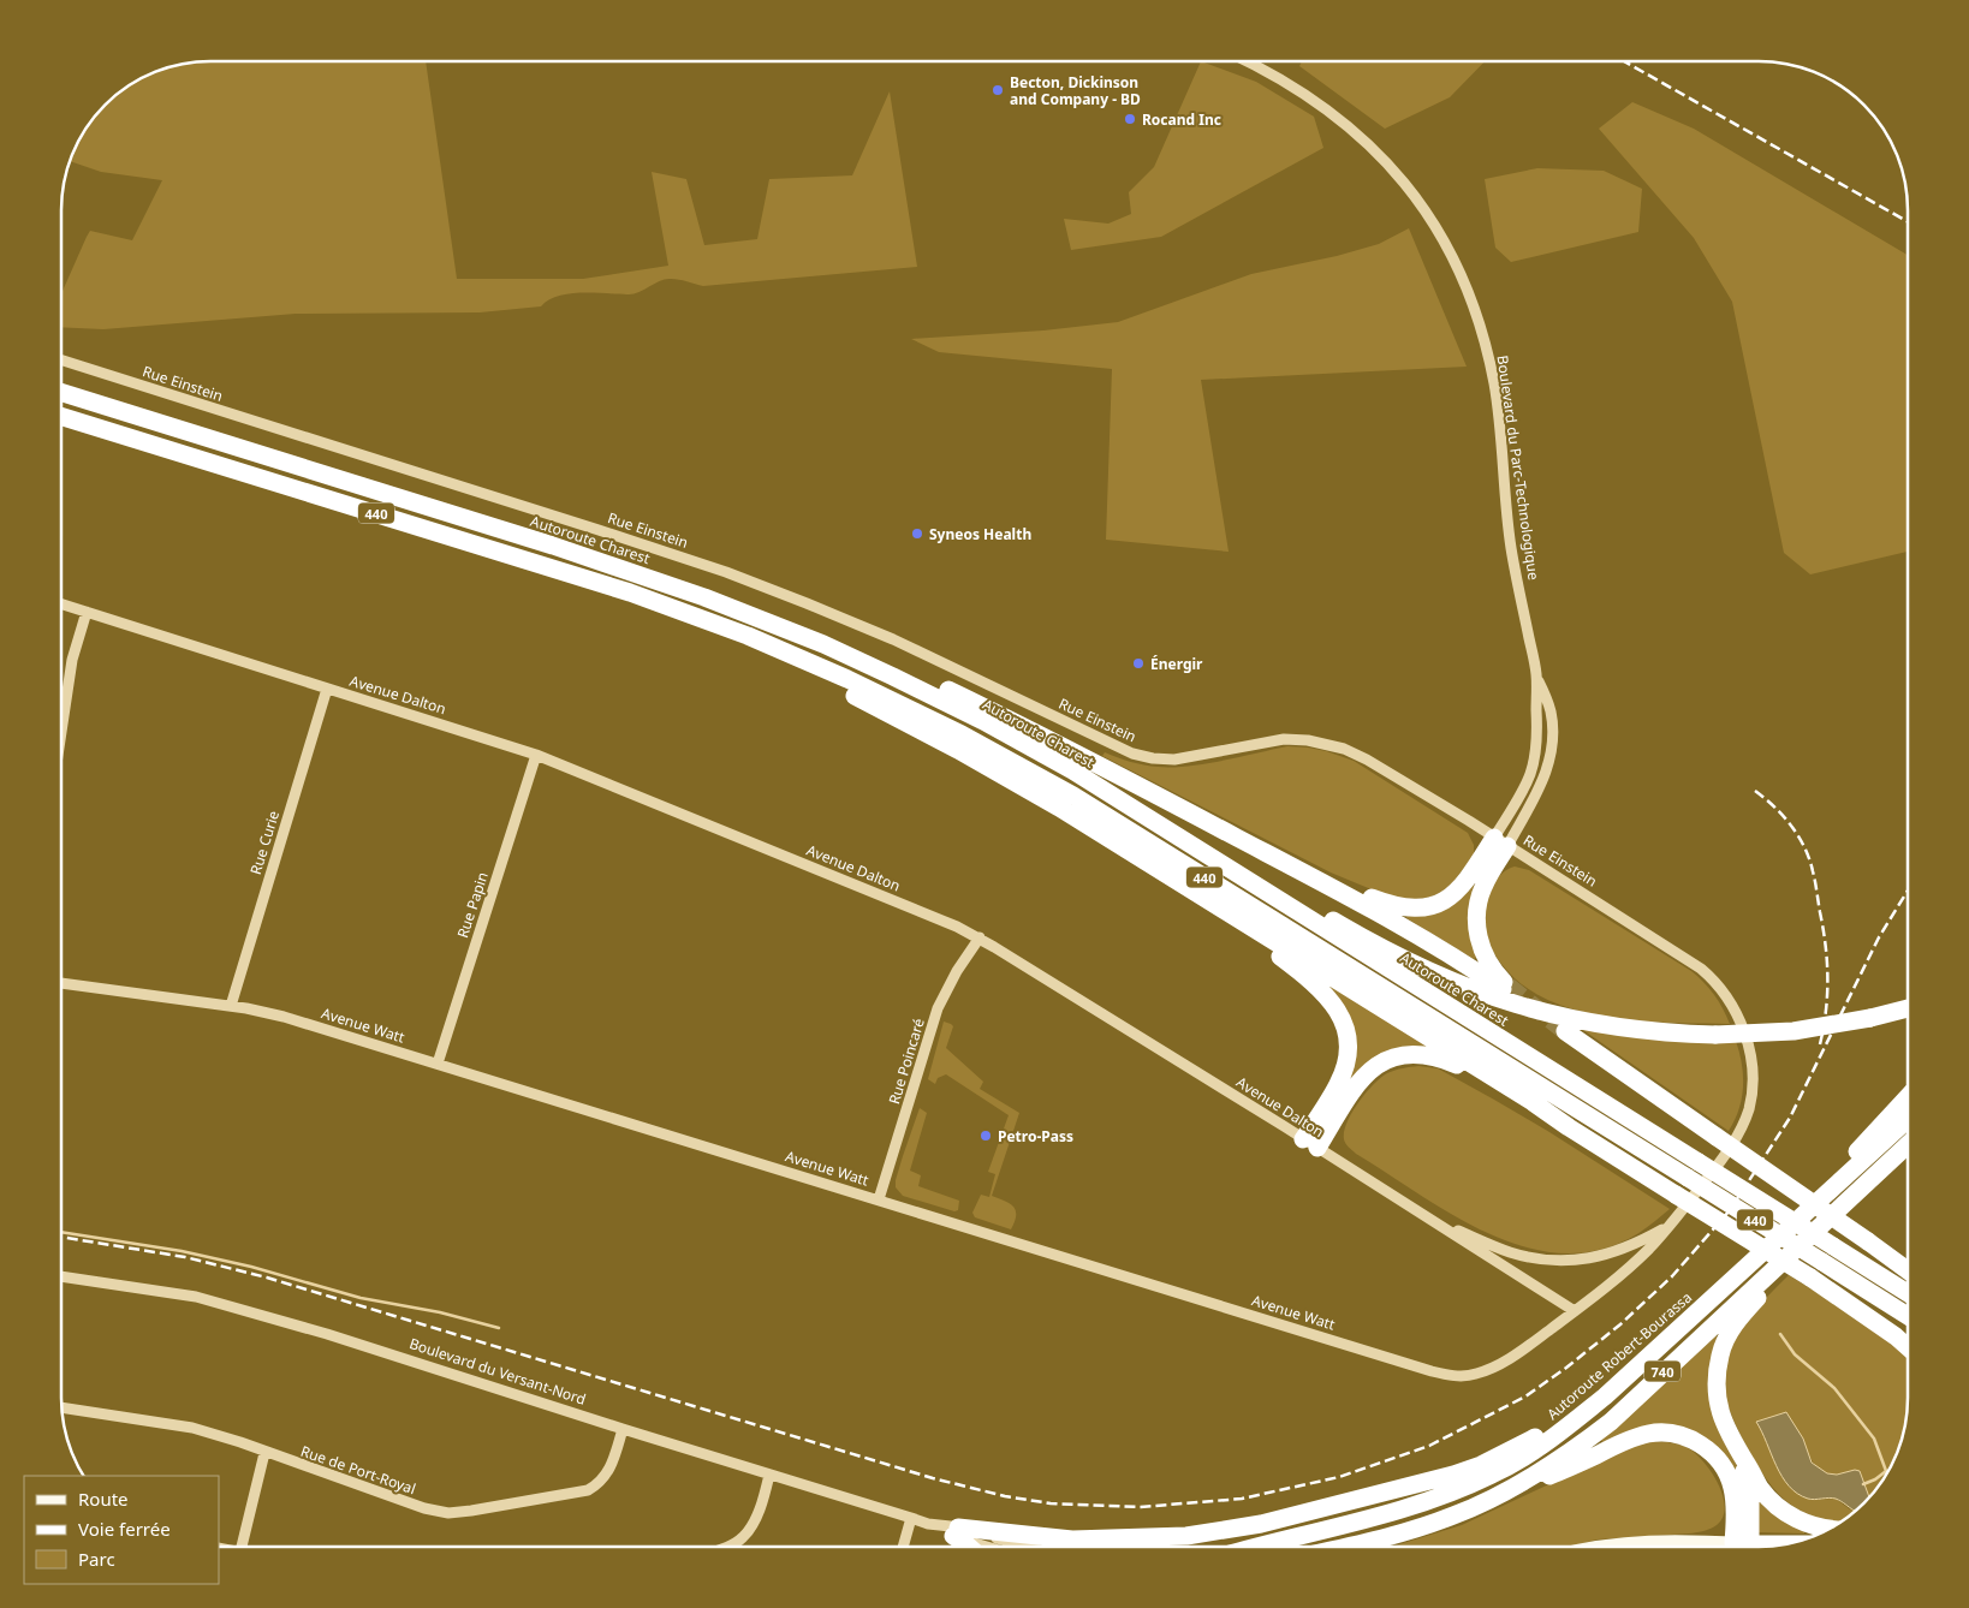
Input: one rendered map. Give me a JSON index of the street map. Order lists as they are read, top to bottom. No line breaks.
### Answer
{"streets":{"highway":["440","Autoroute Charest","Autoroute Robert-Bourassa","740"],"street":["Rue Einstein","Boulevard du Parc-Technologique","Avenue Dalton","Rue Curie","Rue Papin","Avenue Watt","Rue Poincaré","Boulevard du Versant-Nord","Rue de Port-Royal"]},"crossings":[["Rue Einstein","Boulevard du Parc-Technologique"],["Rue Einstein","Avenue Dalton"],["Rue Einstein","Avenue Watt"],["Avenue Dalton","Rue Curie"],["Avenue Dalton","Rue Papin"],["Avenue Dalton","Avenue Watt"],["Avenue Dalton","Rue Poincaré"],["Rue Curie","Avenue Watt"],["Rue Papin","Avenue Watt"],["Avenue Watt","Rue Poincaré"],["Boulevard du Versant-Nord","Rue de Port-Royal"]],"places":["Becton, Dickinson and Company - BD","Rocand Inc","Syneos Health","Énergir","Petro-Pass"],"legend":["Route","Voie ferrée","Parc"]}
